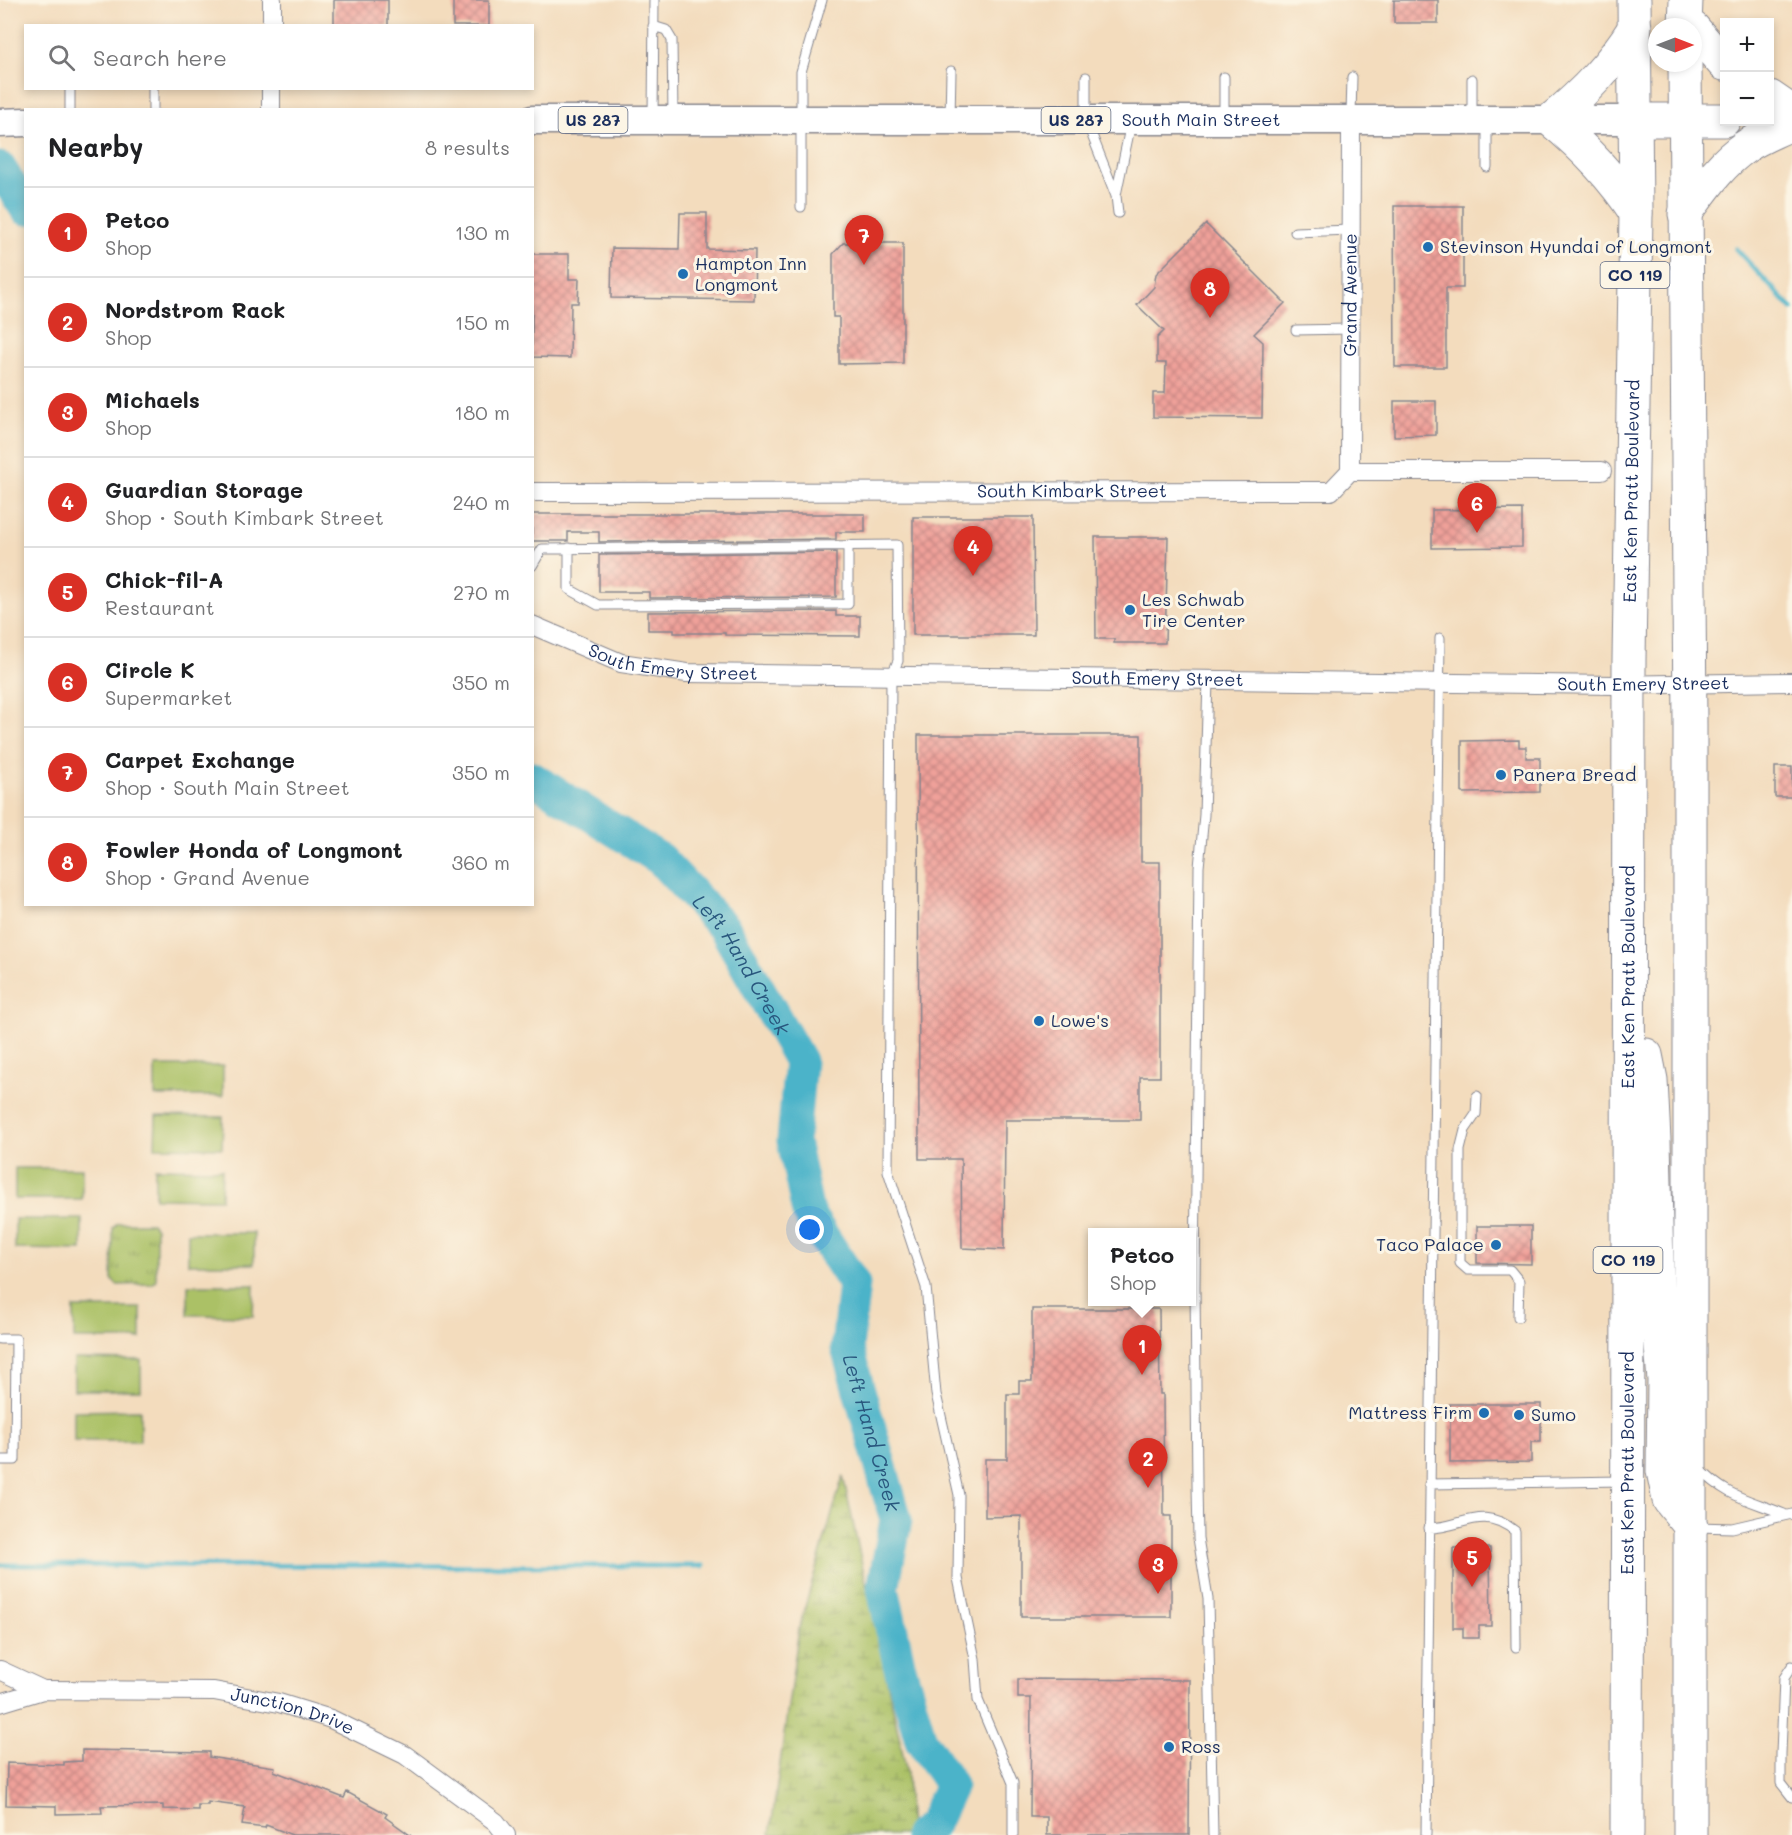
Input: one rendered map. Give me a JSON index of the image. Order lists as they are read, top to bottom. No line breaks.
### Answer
{"streets":{"highway":["US 287","South Main Street","CO 119","East Ken Pratt Boulevard"],"street":["Grand Avenue","South Kimbark Street","South Emery Street","Junction Drive"]},"crossings":[["South Main Street","CO 119"],["South Main Street","Grand Avenue"],["South Main Street","East Ken Pratt Boulevard"],["CO 119","East Ken Pratt Boulevard"],["CO 119","South Emery Street"],["Grand Avenue","South Kimbark Street"],["East Ken Pratt Boulevard","South Emery Street"]],"water":["Left Hand Creek"],"places":["Stevinson Hyundai of Longmont","Hampton Inn Longmont","Les Schwab Tire Center","Panera Bread","Lowe's","Taco Palace","Mattress Firm","Sumo","Ross"],"north":"right","page":{"map_buttons":["+","−"],"search":"Search here","heading":["Nearby","8 results"],"list":[{"mark":"1","name":"Petco","note":"Shop","value":"130 m"},{"mark":"2","name":"Nordstrom Rack","note":"Shop","value":"150 m"},{"mark":"3","name":"Michaels","note":"Shop","value":"180 m"},{"mark":"4","name":"Guardian Storage","note":"Shop · South Kimbark Street","value":"240 m"},{"mark":"5","name":"Chick-fil-A","note":"Restaurant","value":"270 m"},{"mark":"6","name":"Circle K","note":"Supermarket","value":"350 m"},{"mark":"7","name":"Carpet Exchange","note":"Shop · South Main Street","value":"350 m"},{"mark":"8","name":"Fowler Honda of Longmont","note":"Shop · Grand Avenue","value":"360 m"}],"pins":["7","8","6","4","1","2","5","3"],"popup":["Petco","Shop"]}}
